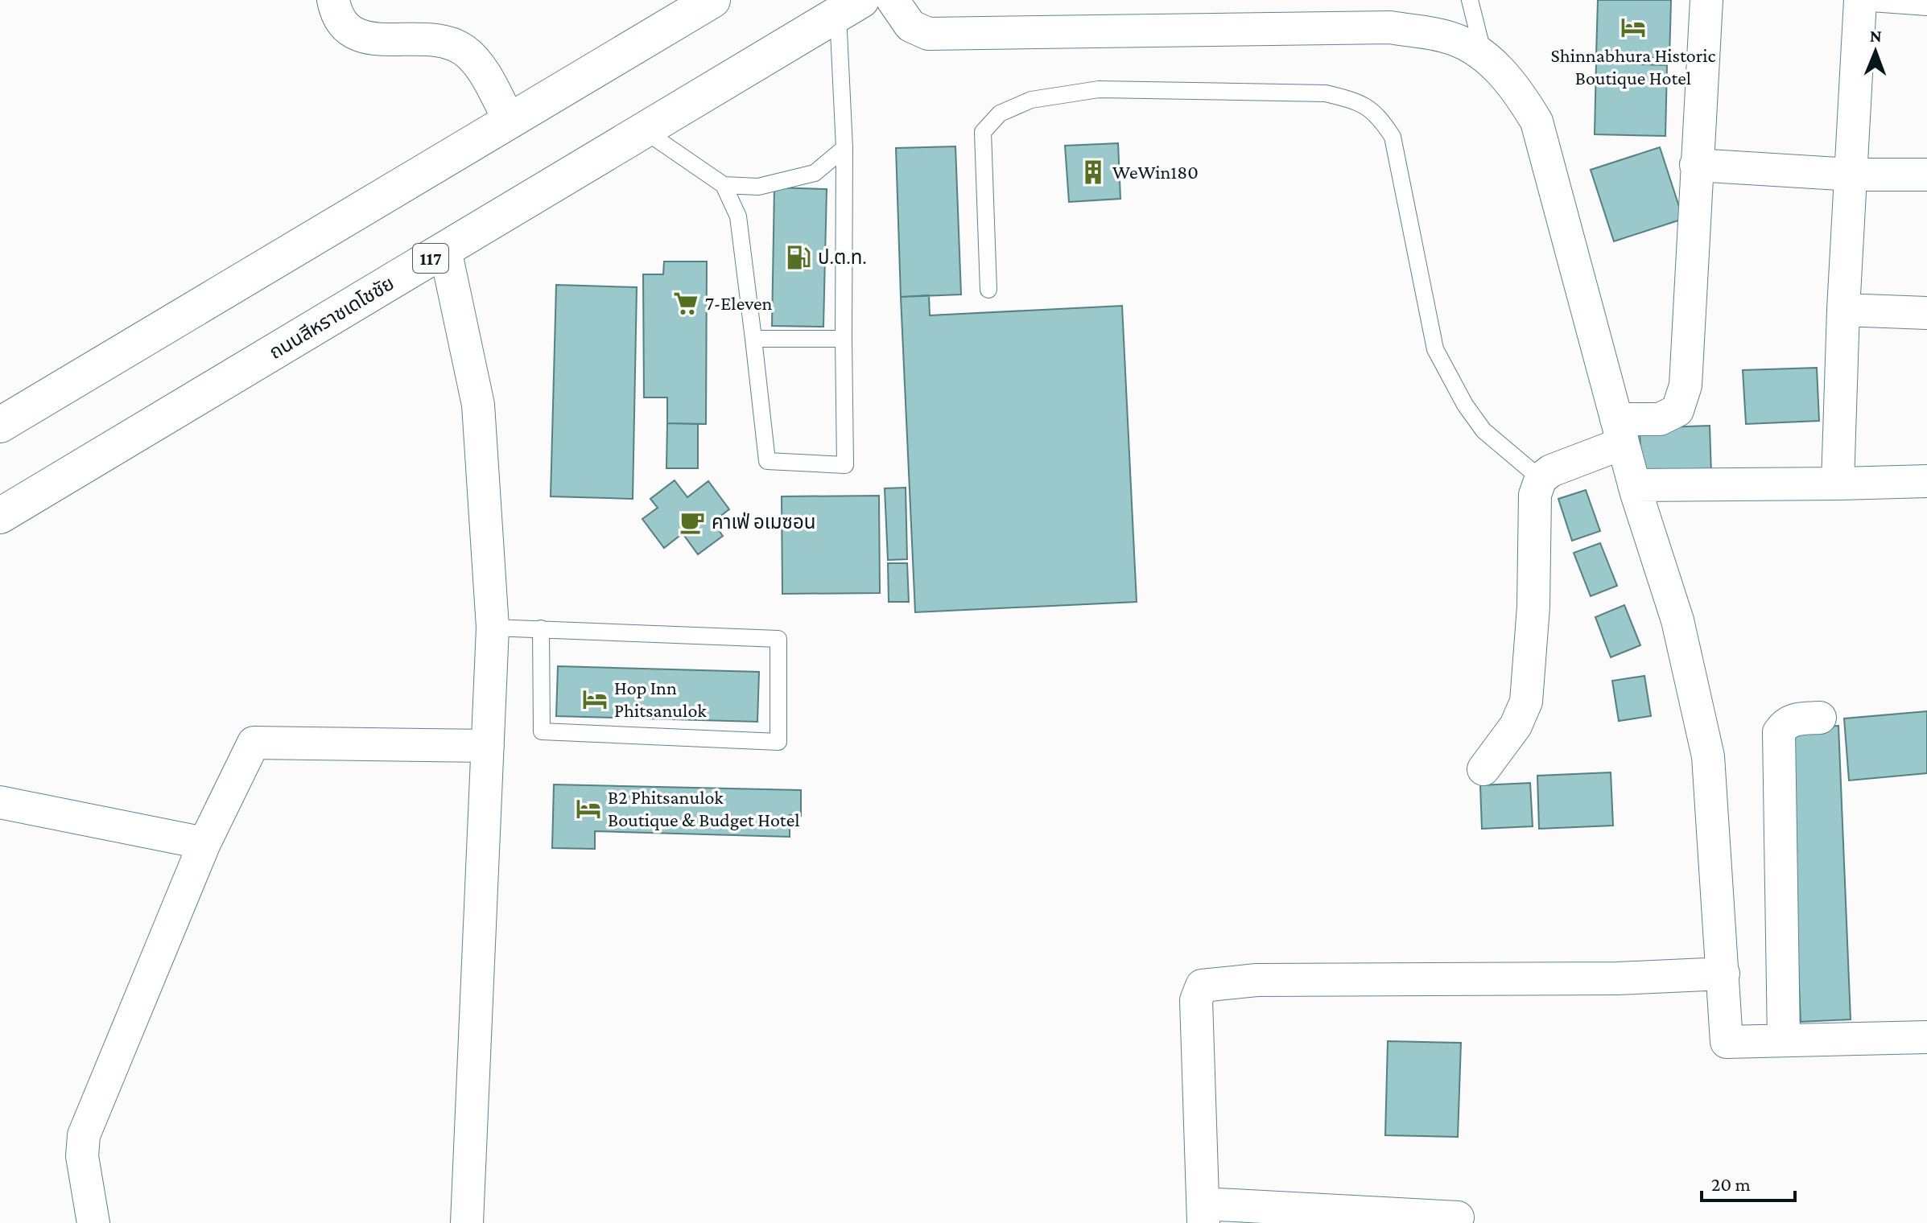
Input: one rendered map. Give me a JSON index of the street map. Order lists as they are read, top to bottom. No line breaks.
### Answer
{"streets":{"main road":["117","ถนนสีหราชเดโชชัย"]},"places":{"hotel":["Shinnabhura Historic Boutique Hotel","Hop Inn Phitsanulok","B2 Phitsanulok Boutique & Budget Hotel"],"building":["WeWin180"],"fuel station":["ป.ต.ท."],"supermarket":["7-Eleven"],"cafe":["คาเฟ่ อเมซอน"]},"scale_bar":"20 m","north":"top"}
